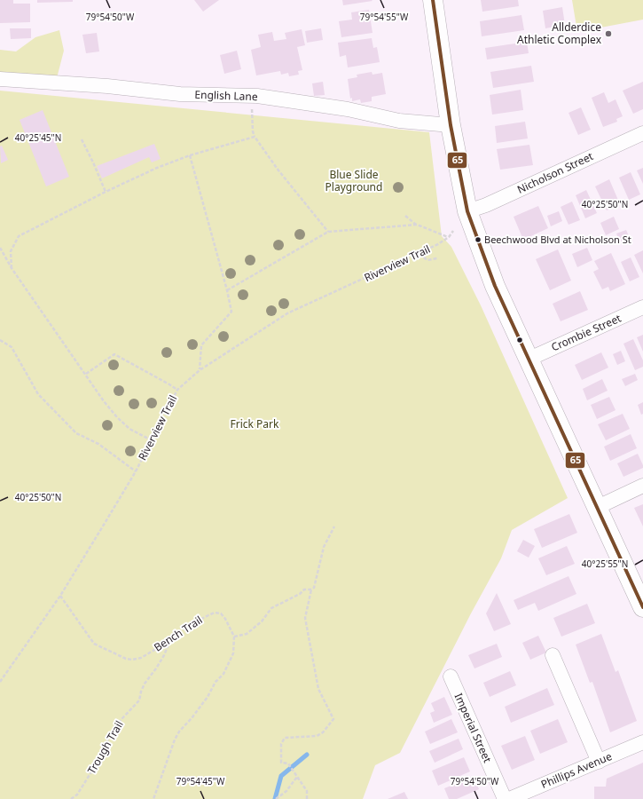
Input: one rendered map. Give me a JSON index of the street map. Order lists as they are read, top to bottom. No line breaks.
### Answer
{"streets":{"street":["English Lane","Nicholson Street","Crombie Street","Imperial Street","Phillips Avenue"],"path":["Riverview Trail","Bench Trail","Trough Trail"]},"crossings":[["Riverview Trail","Bench Trail"],["Bench Trail","Trough Trail"]],"parks":["Blue Slide Playground","Frick Park"],"places":["Allderdice Athletic Complex","Beechwood Blvd at Nicholson St"],"lines":["transit line 65"],"coordinates":["79°54'50\"W","79°54'55\"W","40°25'45\"N","40°25'50\"N","40°25'55\"N","79°54'45\"W"]}
